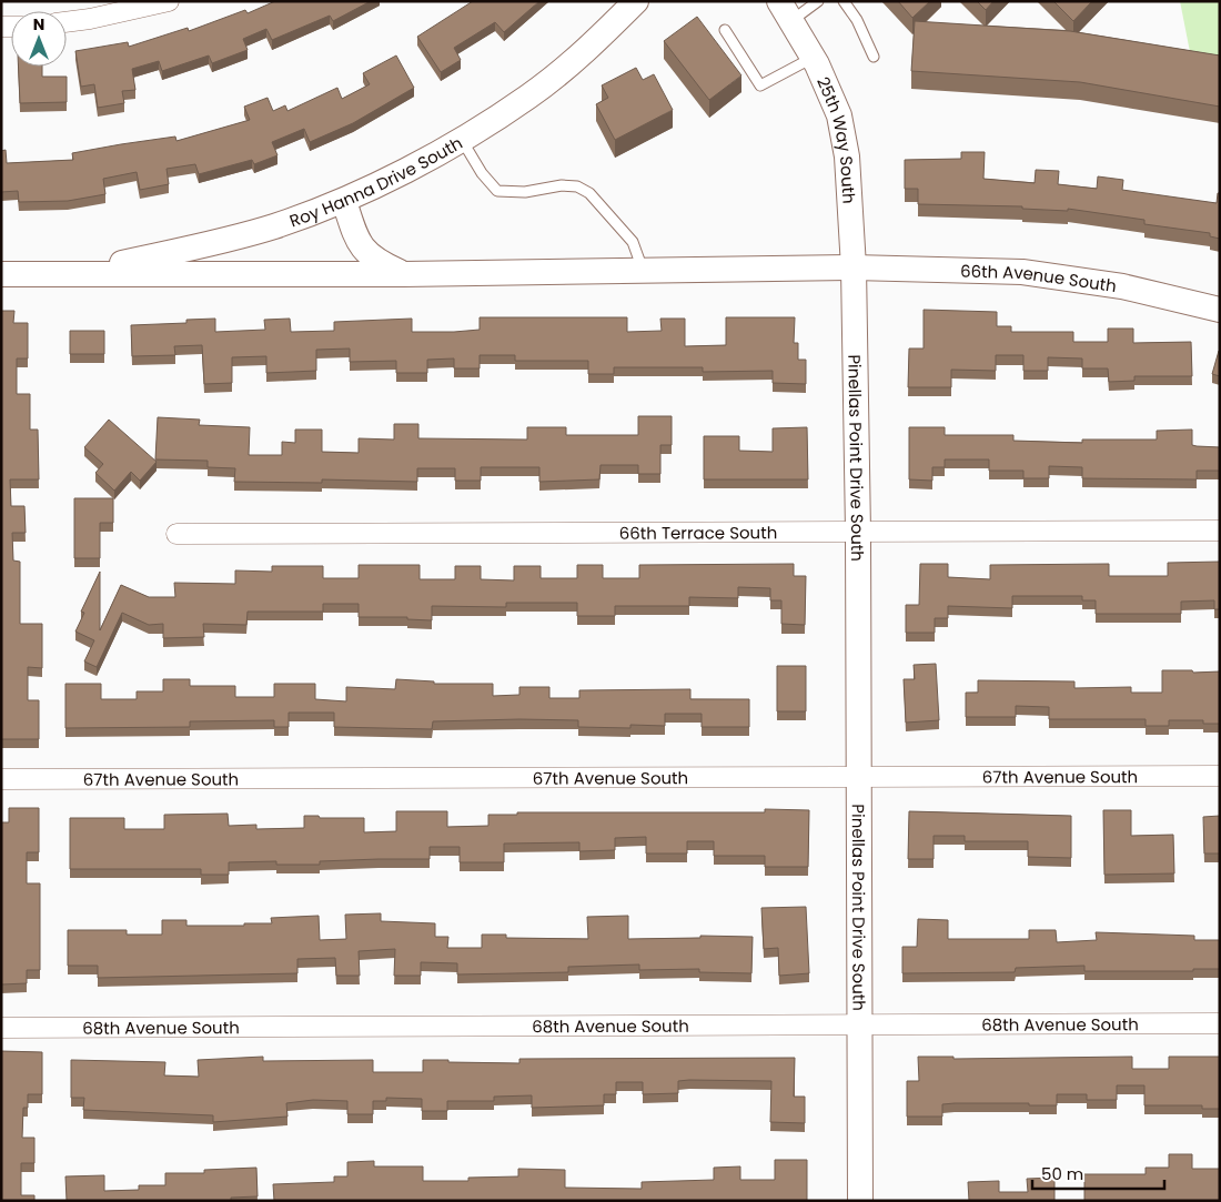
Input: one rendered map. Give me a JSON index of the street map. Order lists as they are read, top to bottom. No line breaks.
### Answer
{"streets":{"street":["25th Way South","Roy Hanna Drive South","66th Avenue South","Pinellas Point Drive South","66th Terrace South","67th Avenue South","68th Avenue South"]},"crossings":[["25th Way South","66th Avenue South"],["25th Way South","Pinellas Point Drive South"],["66th Avenue South","Pinellas Point Drive South"],["Pinellas Point Drive South","66th Terrace South"],["Pinellas Point Drive South","67th Avenue South"],["Pinellas Point Drive South","68th Avenue South"]],"scale_bar":"50 m","north":"top"}
